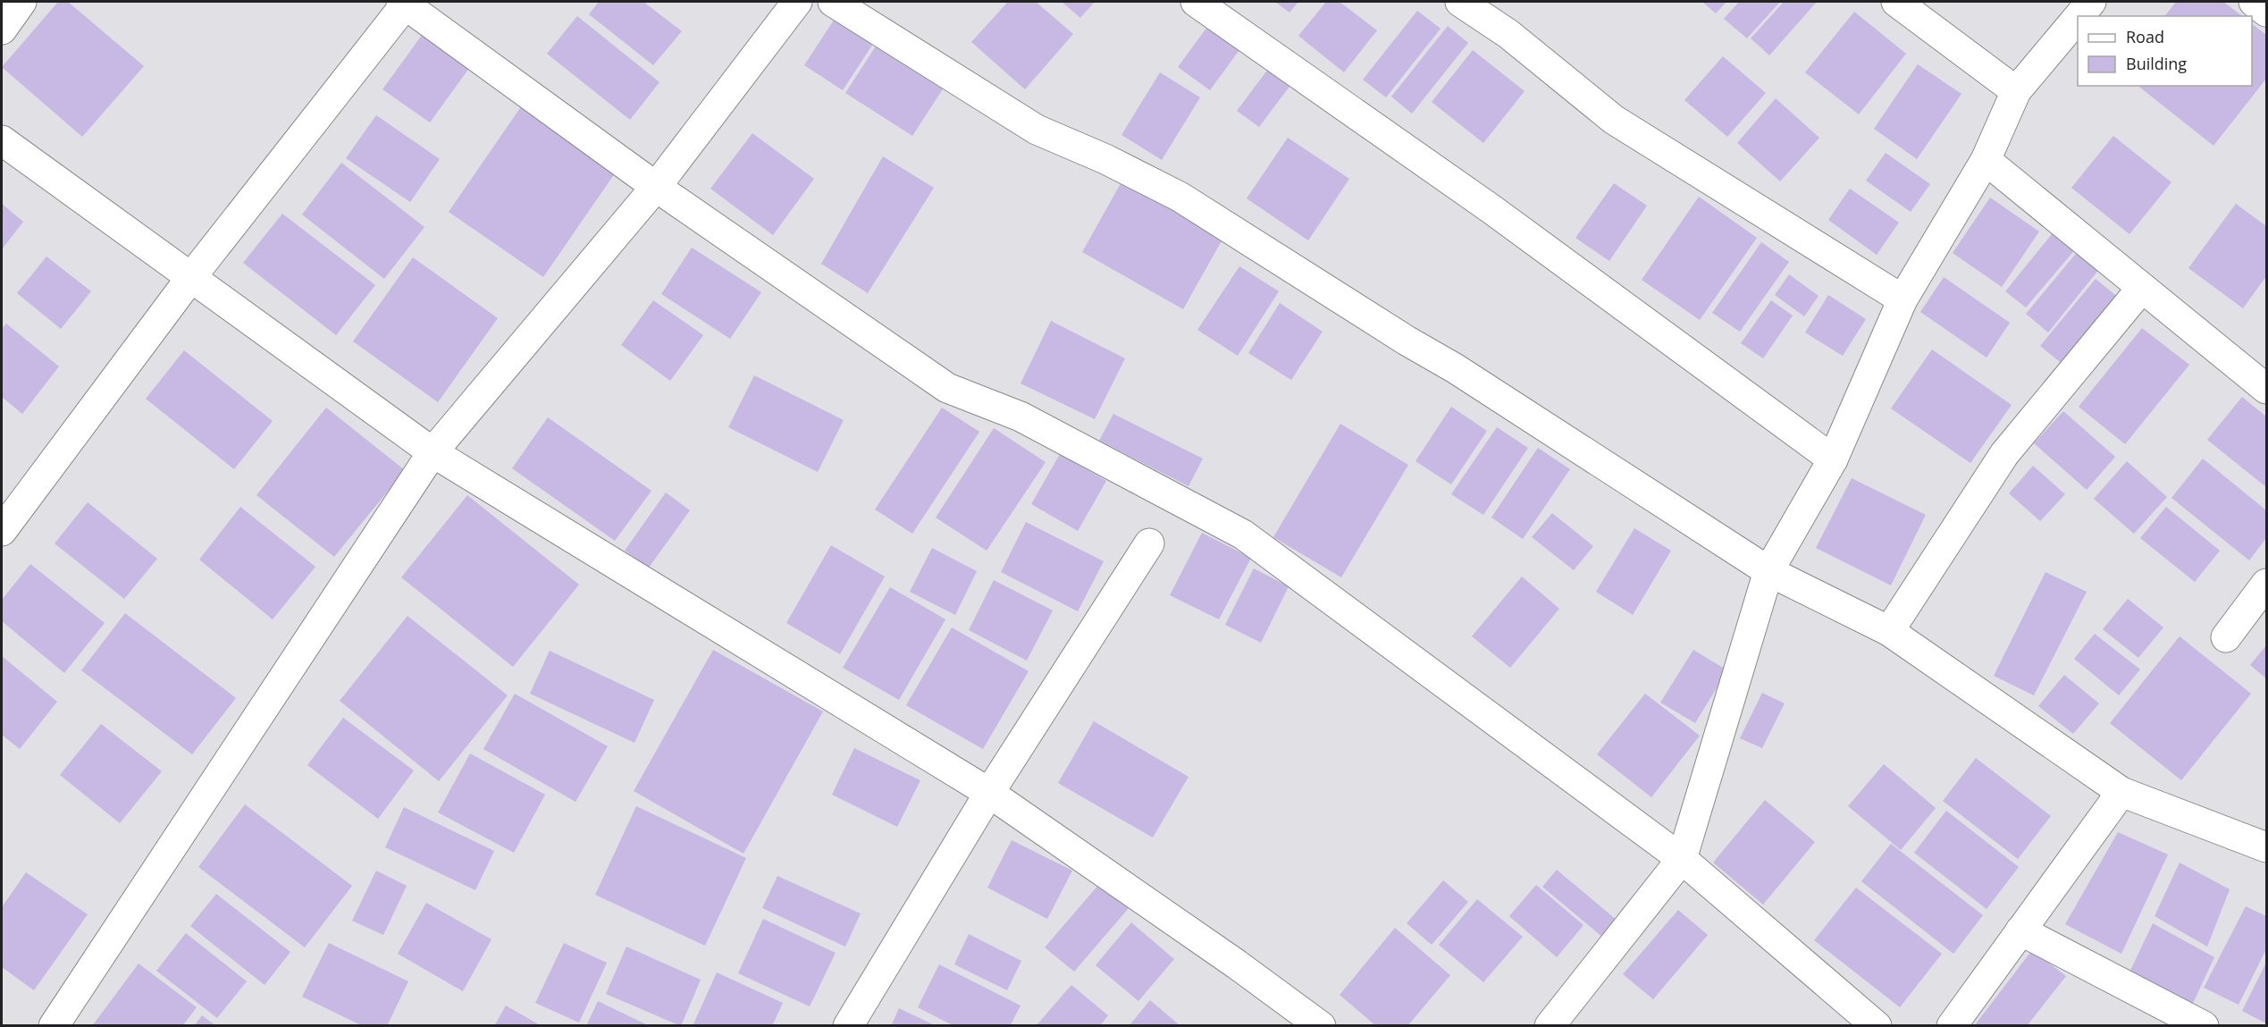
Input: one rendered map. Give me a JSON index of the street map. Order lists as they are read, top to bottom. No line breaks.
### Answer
{"legend":["Road","Building"]}
